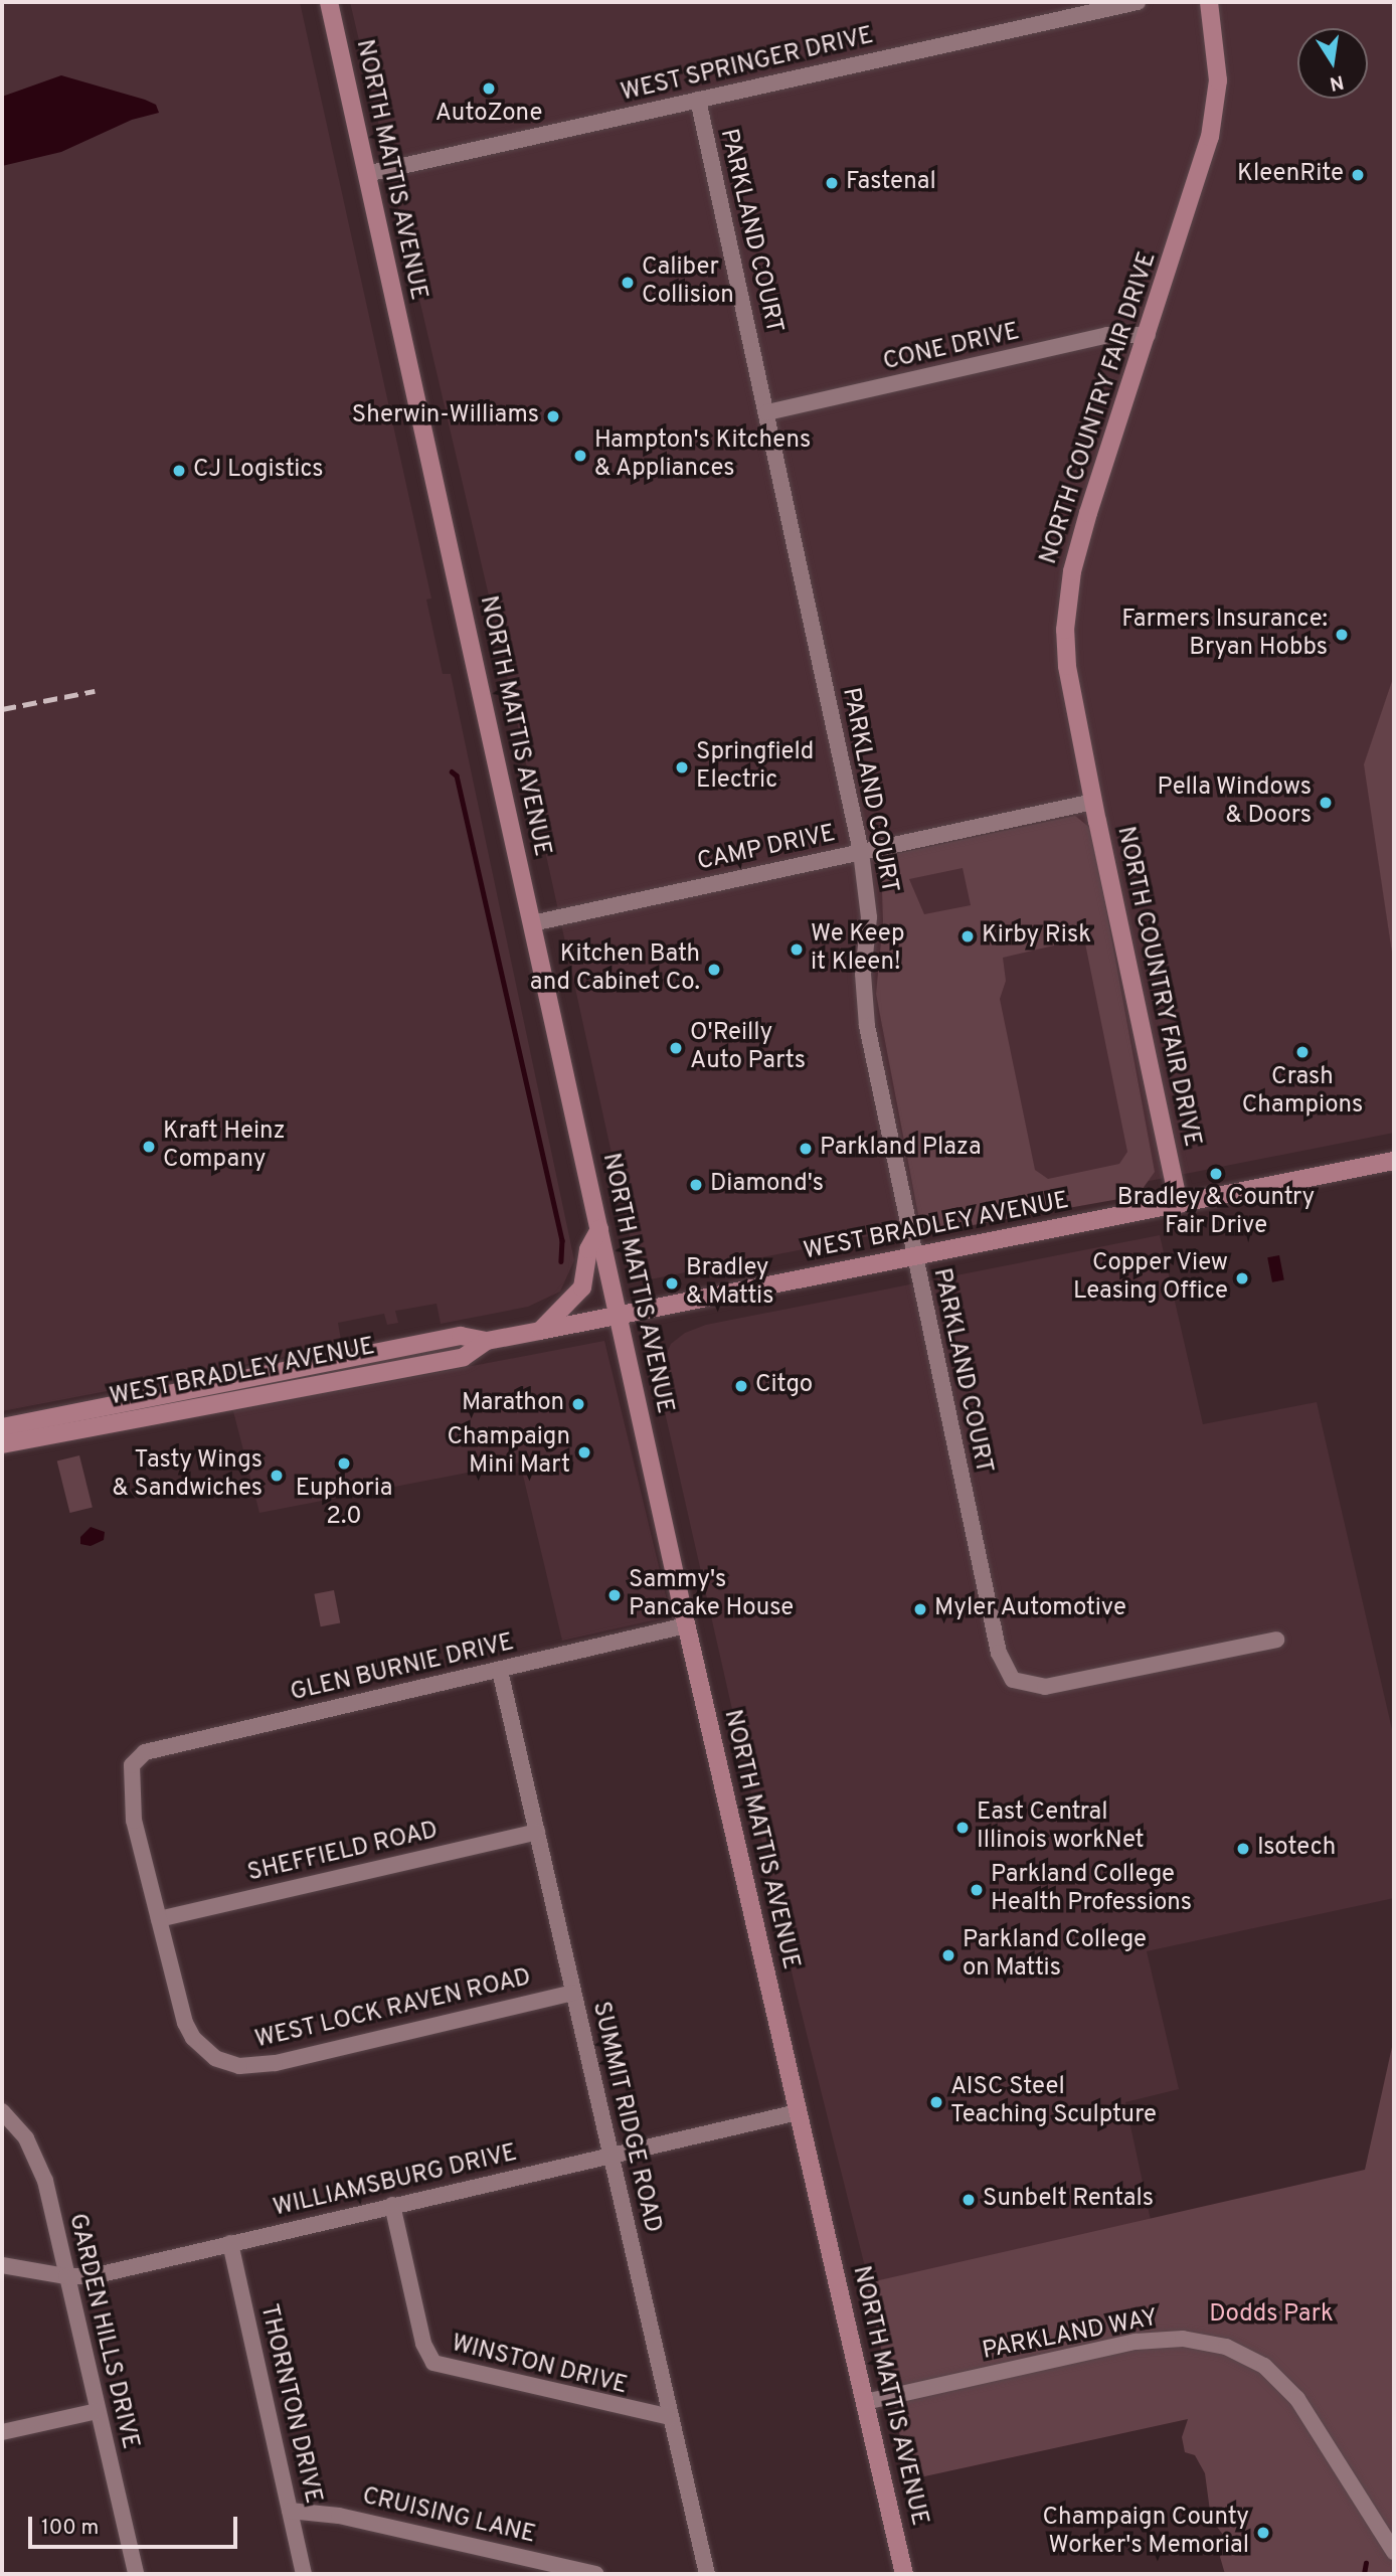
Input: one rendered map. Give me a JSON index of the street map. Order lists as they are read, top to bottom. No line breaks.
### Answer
{"streets":{"main road":["NORTH MATTIS AVENUE","NORTH COUNTRY FAIR DRIVE","WEST BRADLEY AVENUE"],"street":["WEST SPRINGER DRIVE","PARKLAND COURT","CONE DRIVE","CAMP DRIVE","GLEN BURNIE DRIVE","SHEFFIELD ROAD","WEST LOCK RAVEN ROAD","SUMMIT RIDGE ROAD","WILLIAMSBURG DRIVE","GARDEN HILLS DRIVE","PARKLAND WAY","WINSTON DRIVE","THORNTON DRIVE","CRUISING LANE"]},"crossings":[["WEST SPRINGER DRIVE","NORTH MATTIS AVENUE"],["WEST SPRINGER DRIVE","PARKLAND COURT"],["NORTH MATTIS AVENUE","CAMP DRIVE"],["NORTH MATTIS AVENUE","WEST BRADLEY AVENUE"],["NORTH MATTIS AVENUE","GLEN BURNIE DRIVE"],["NORTH MATTIS AVENUE","WILLIAMSBURG DRIVE"],["NORTH MATTIS AVENUE","PARKLAND WAY"],["PARKLAND COURT","CONE DRIVE"],["PARKLAND COURT","CAMP DRIVE"],["PARKLAND COURT","WEST BRADLEY AVENUE"],["CONE DRIVE","NORTH COUNTRY FAIR DRIVE"],["NORTH COUNTRY FAIR DRIVE","CAMP DRIVE"],["NORTH COUNTRY FAIR DRIVE","WEST BRADLEY AVENUE"],["GLEN BURNIE DRIVE","SHEFFIELD ROAD"],["GLEN BURNIE DRIVE","WEST LOCK RAVEN ROAD"],["GLEN BURNIE DRIVE","SUMMIT RIDGE ROAD"],["SHEFFIELD ROAD","WEST LOCK RAVEN ROAD"],["SHEFFIELD ROAD","SUMMIT RIDGE ROAD"],["WEST LOCK RAVEN ROAD","SUMMIT RIDGE ROAD"],["SUMMIT RIDGE ROAD","WILLIAMSBURG DRIVE"],["SUMMIT RIDGE ROAD","WINSTON DRIVE"],["WILLIAMSBURG DRIVE","GARDEN HILLS DRIVE"],["WILLIAMSBURG DRIVE","WINSTON DRIVE"],["WILLIAMSBURG DRIVE","THORNTON DRIVE"],["THORNTON DRIVE","CRUISING LANE"]],"parks":["Dodds Park"],"places":["AutoZone","KleenRite","Fastenal","Caliber Collision","Sherwin-Williams","Hampton's Kitchens & Appliances","CJ Logistics","Farmers Insurance: Bryan Hobbs","Springfield Electric","Pella Windows & Doors","Kirby Risk","We Keep it Kleen!","Kitchen Bath and Cabinet Co.","O'Reilly Auto Parts","Crash Champions","Kraft Heinz Company","Parkland Plaza","Bradley & Country Fair Drive","Diamond's","Copper View Leasing Office","Bradley & Mattis","Citgo","Marathon","Champaign Mini Mart","Euphoria 2.0","Tasty Wings & Sandwiches","Sammy's Pancake House","Myler Automotive","East Central Illinois workNet","Isotech","Parkland College Health Professions","Parkland College on Mattis","AISC Steel Teaching Sculpture","Sunbelt Rentals","Champaign County Worker's Memorial"],"scale_bar":"100 m","north":"bottom"}
